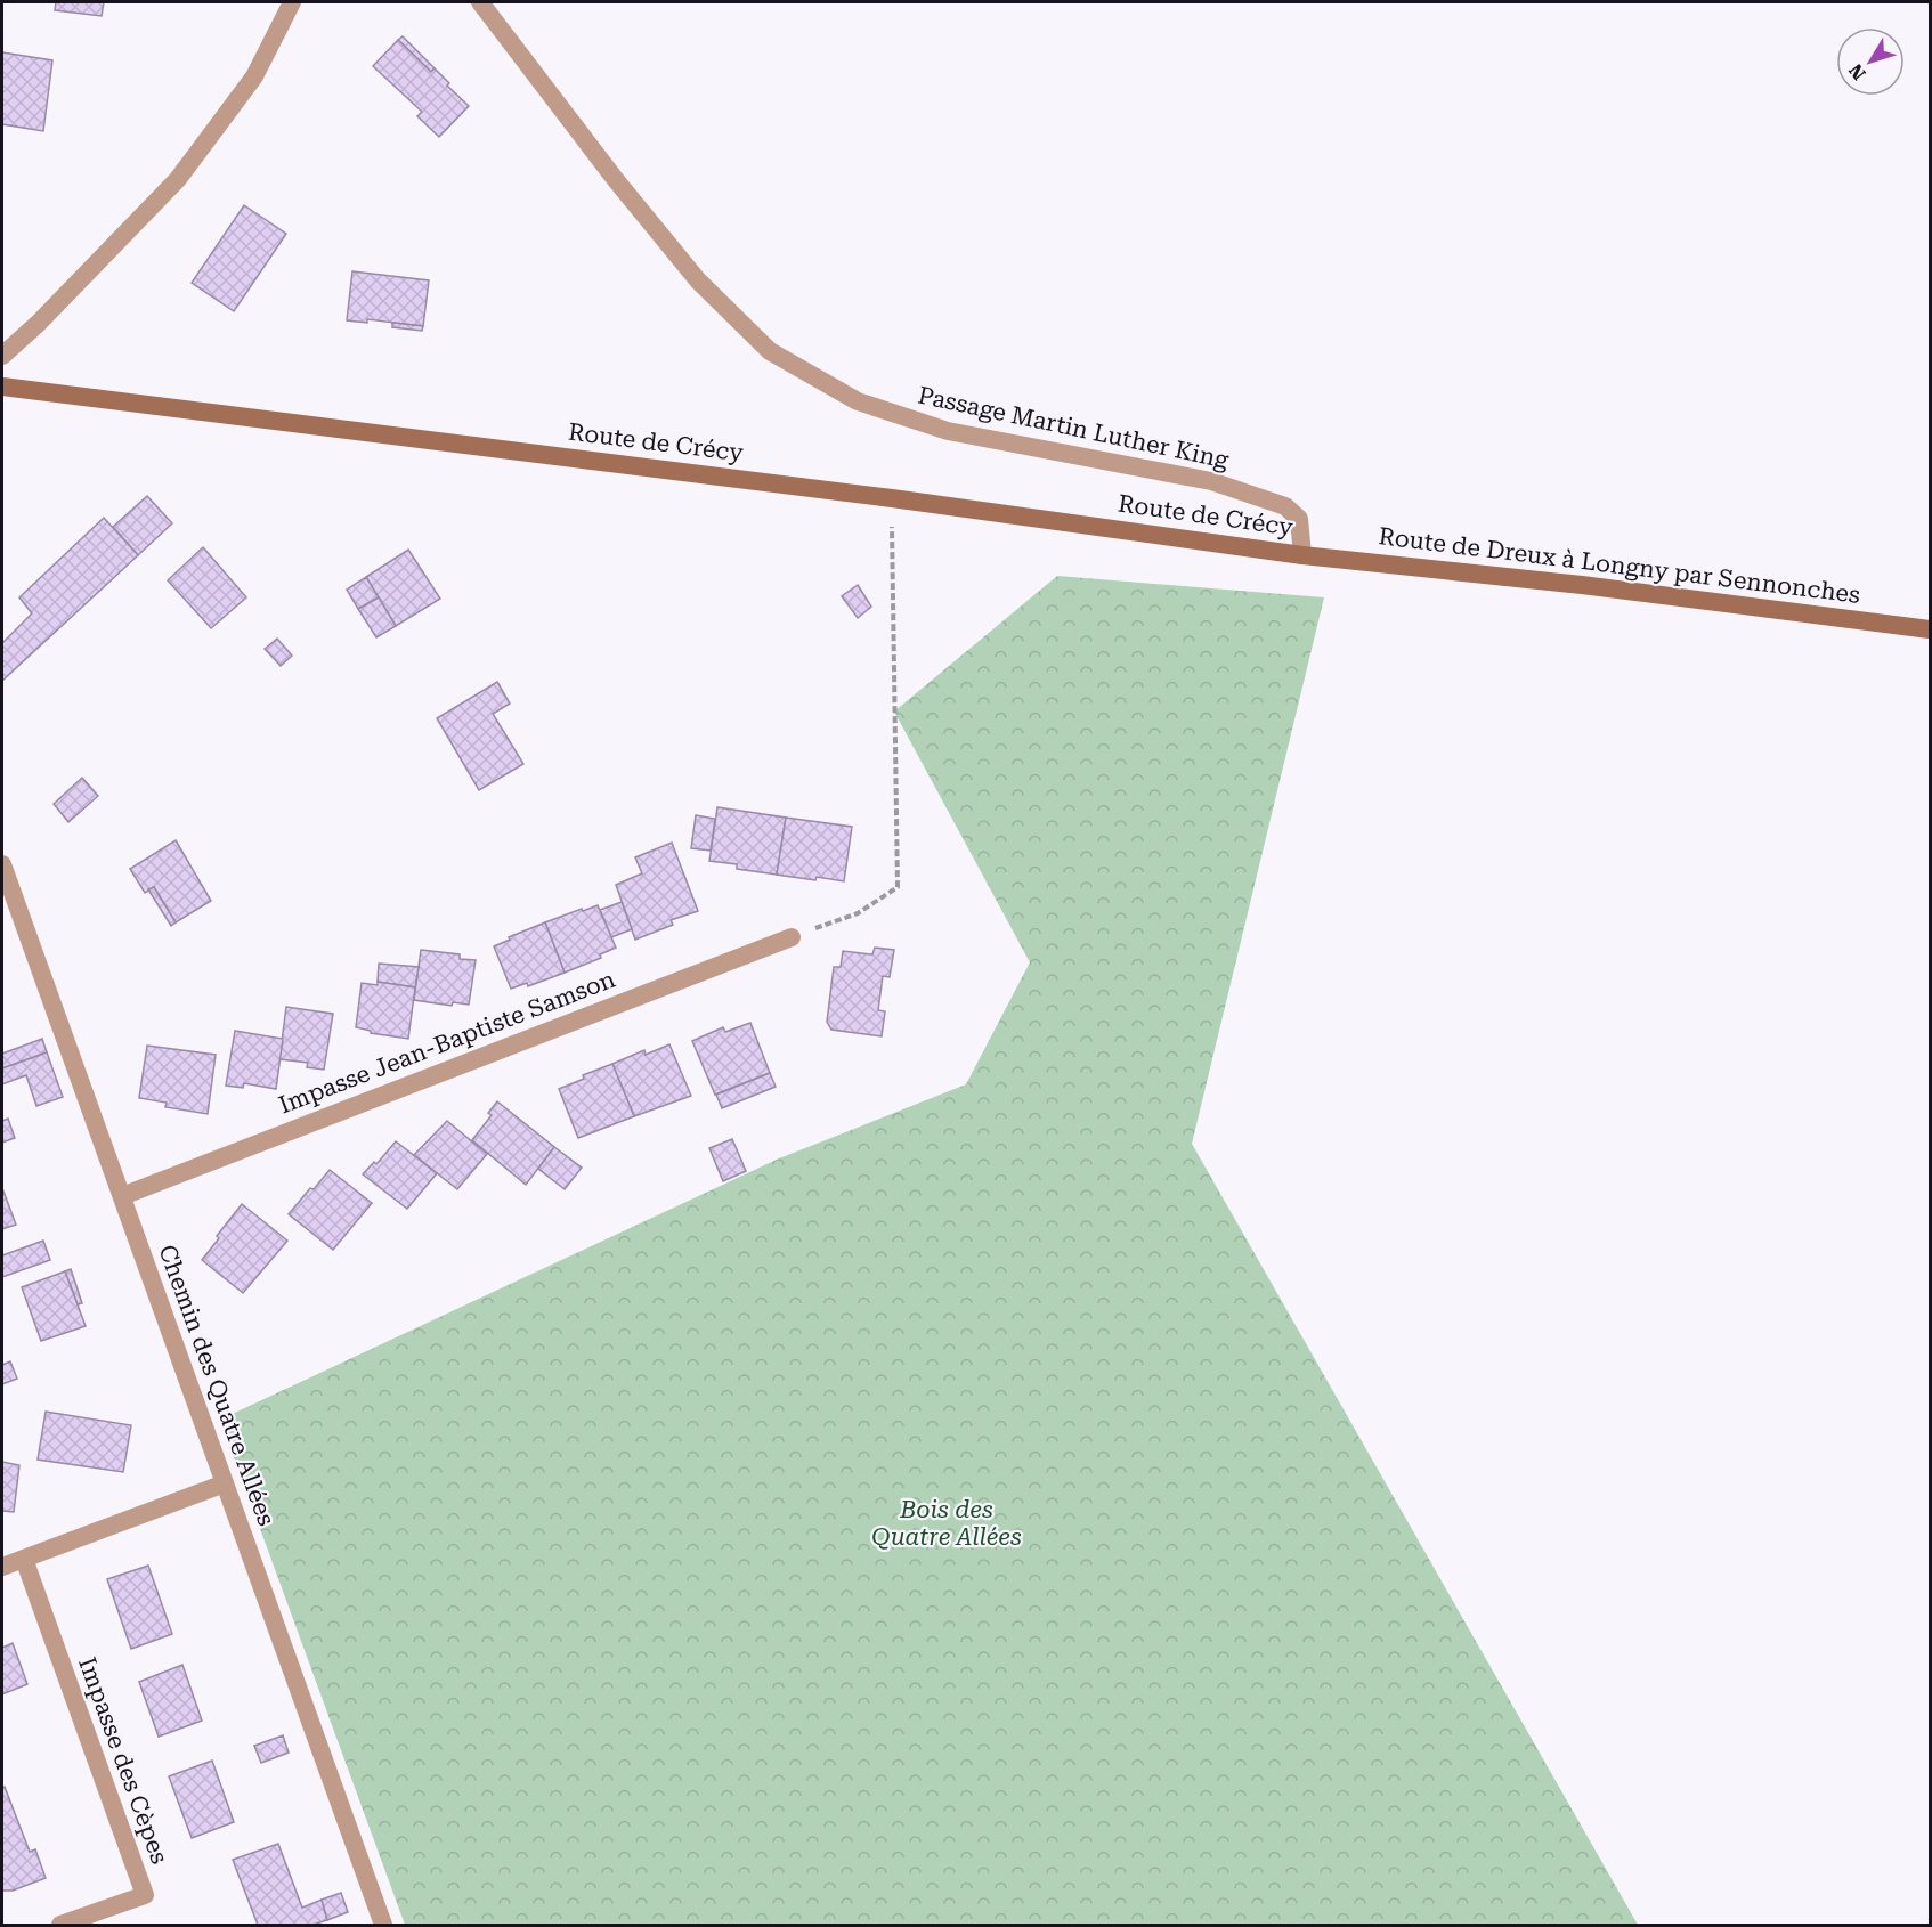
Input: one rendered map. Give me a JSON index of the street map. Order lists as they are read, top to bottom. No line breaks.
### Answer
{"streets":{"main road":["Route de Crécy","Route de Dreux à Longny par Sennonches"],"street":["Passage Martin Luther King","Impasse Jean-Baptiste Samson","Chemin des Quatre Allées","Impasse des Cèpes"]},"crossings":[["Passage Martin Luther King","Route de Crécy"],["Passage Martin Luther King","Route de Dreux à Longny par Sennonches"],["Route de Crécy","Route de Dreux à Longny par Sennonches"],["Impasse Jean-Baptiste Samson","Chemin des Quatre Allées"]],"parks":["Bois des Quatre Allées"],"north":"bottom left"}
